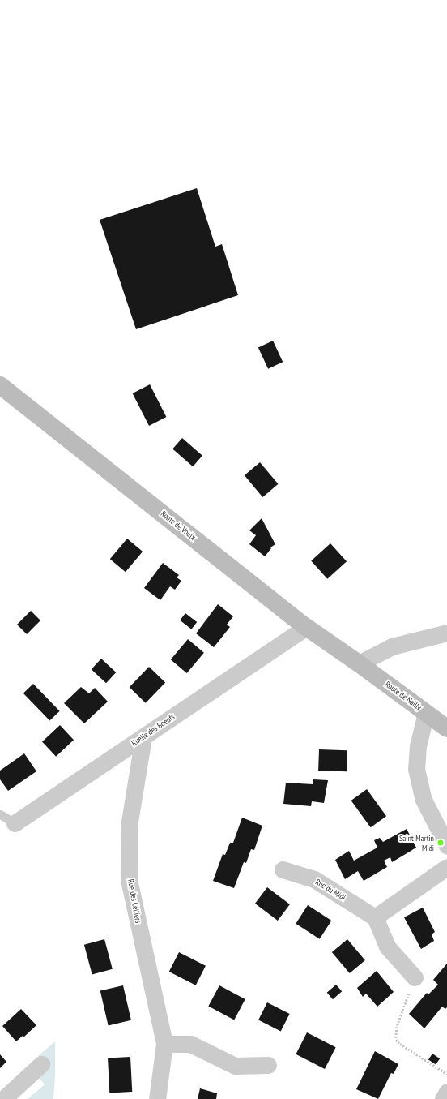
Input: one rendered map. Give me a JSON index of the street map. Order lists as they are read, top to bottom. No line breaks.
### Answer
{"streets":{"main road":["Route de Voulx","Route de Nailly"],"street":["Ruelle des Boeufs","Rue du Midi","Rue des Celliers"]},"crossings":[["Route de Voulx","Route de Nailly"],["Route de Voulx","Ruelle des Boeufs"],["Ruelle des Boeufs","Rue des Celliers"]],"places":["Saint-Martin Midi"]}
